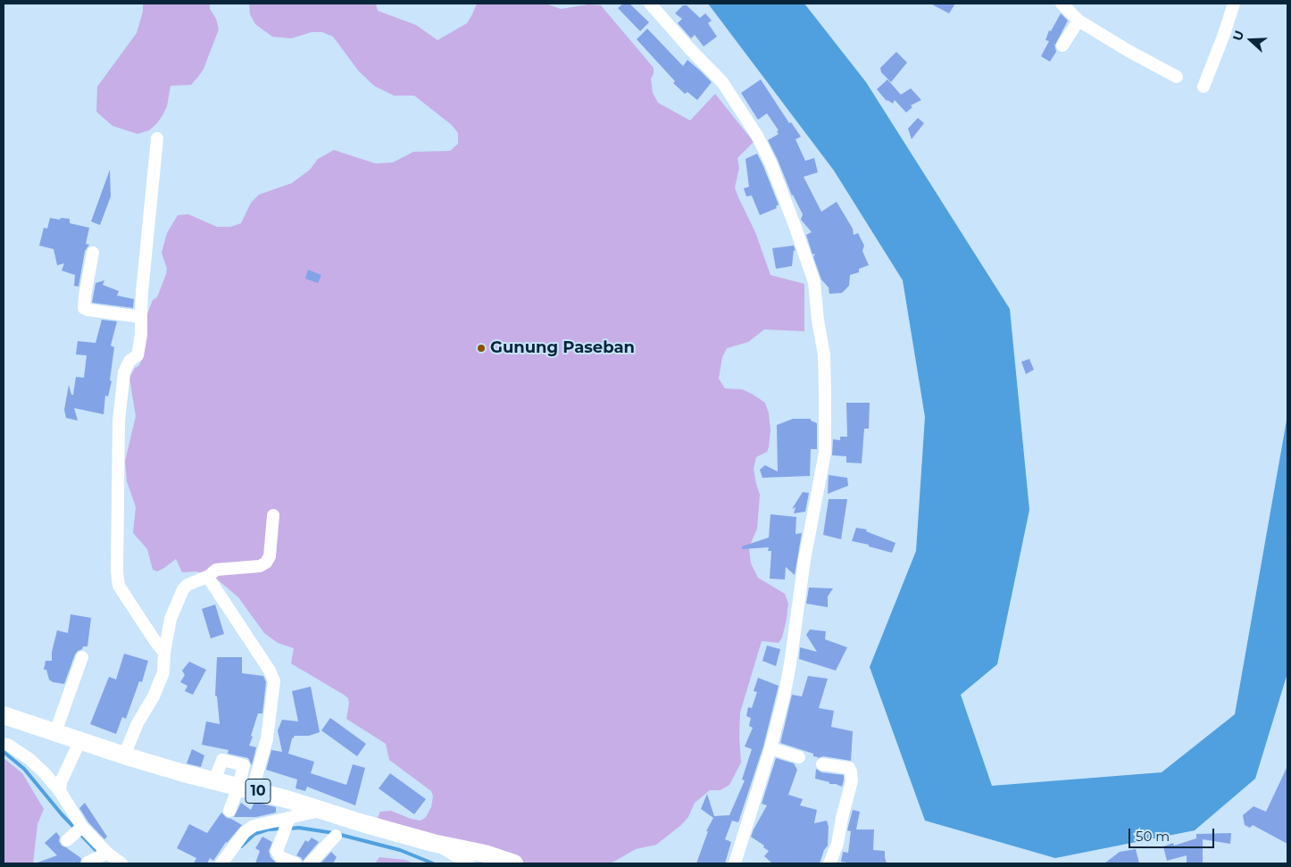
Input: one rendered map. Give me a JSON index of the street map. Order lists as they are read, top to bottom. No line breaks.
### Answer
{"streets":{"highway":["10"]},"places":["Gunung Paseban"],"scale_bar":"50 m","north":"left"}
